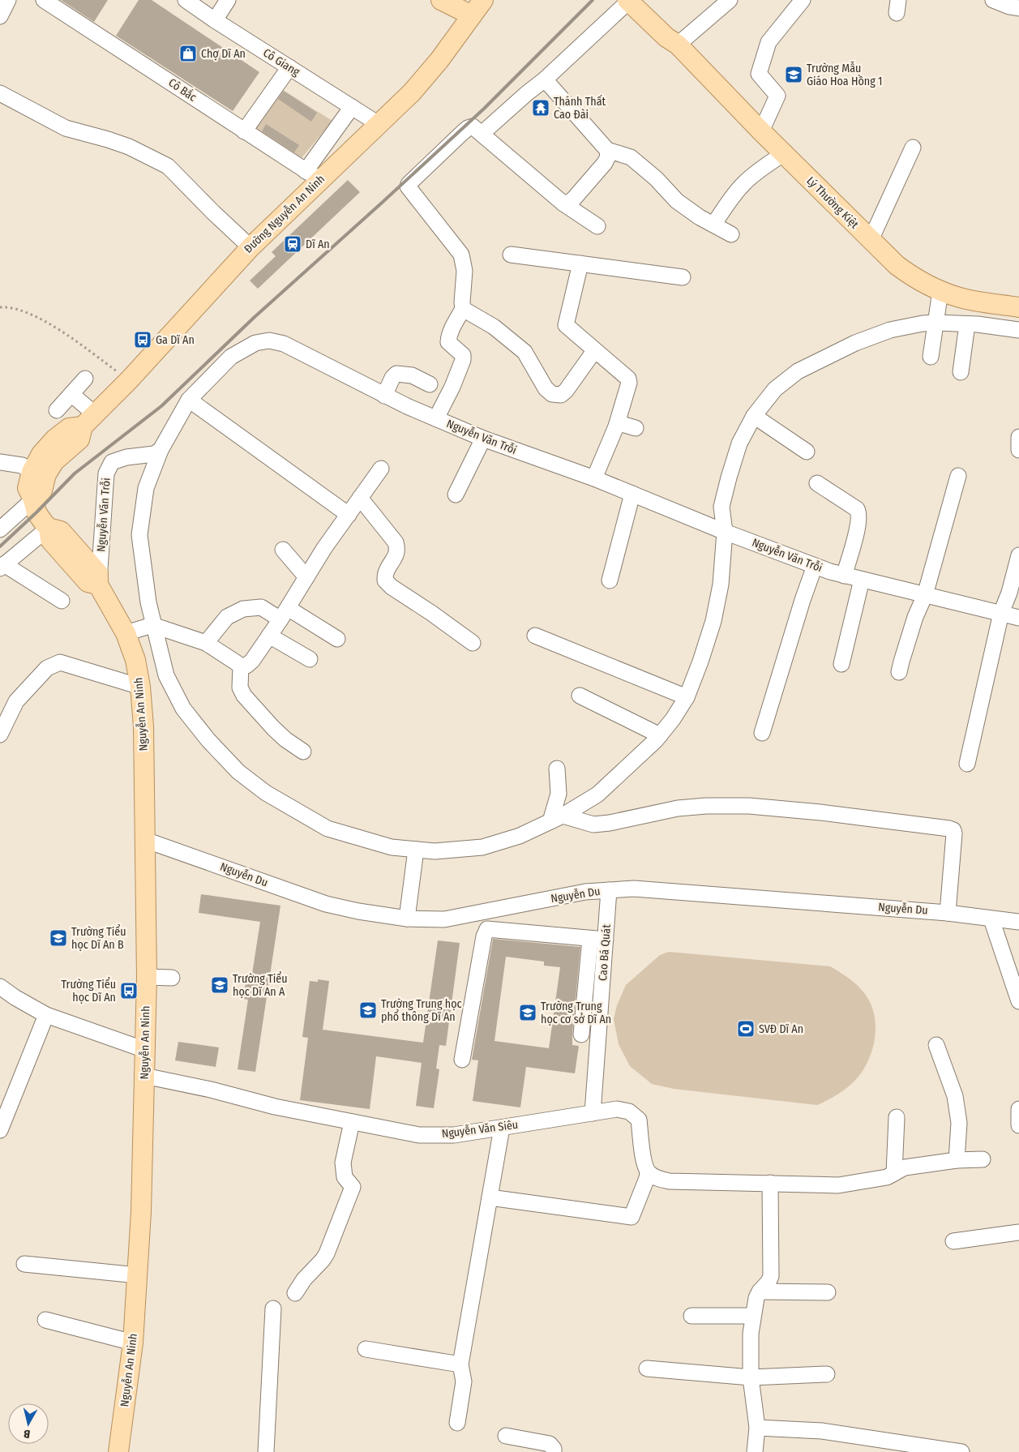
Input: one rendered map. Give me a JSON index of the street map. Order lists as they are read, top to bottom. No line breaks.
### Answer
{"streets":{"main road":["Lý Thường Kiệt","Đường Nguyễn An Ninh","Nguyễn An Ninh"],"street":["Cô Giang","Cô Bắc","Nguyễn Văn Trỗi","Nguyễn Du","Cao Bá Quát","Nguyễn Văn Siêu"]},"crossings":[["Cô Giang","Đường Nguyễn An Ninh"],["Cô Bắc","Đường Nguyễn An Ninh"],["Đường Nguyễn An Ninh","Nguyễn Văn Trỗi"],["Nguyễn An Ninh","Nguyễn Du"],["Nguyễn An Ninh","Nguyễn Văn Siêu"],["Nguyễn Du","Cao Bá Quát"],["Cao Bá Quát","Nguyễn Văn Siêu"]],"places":{"shop":["Chợ Dĩ An"],"school or university":["Trường Mẫu Giáo Hoa Hồng 1","Trường Tiểu học Dĩ An B","Trường Tiểu học Dĩ An A","Trường Trung học phổ thông Dĩ An","Trường Trung học cơ sở Dĩ An"],"temple":["Thánh Thất Cao Đài"],"station":["Dĩ An"],"bus stop":["Ga Dĩ An","Trường Tiểu học Dĩ An"],"sports":["SVĐ Dĩ An"]},"north":"bottom"}
